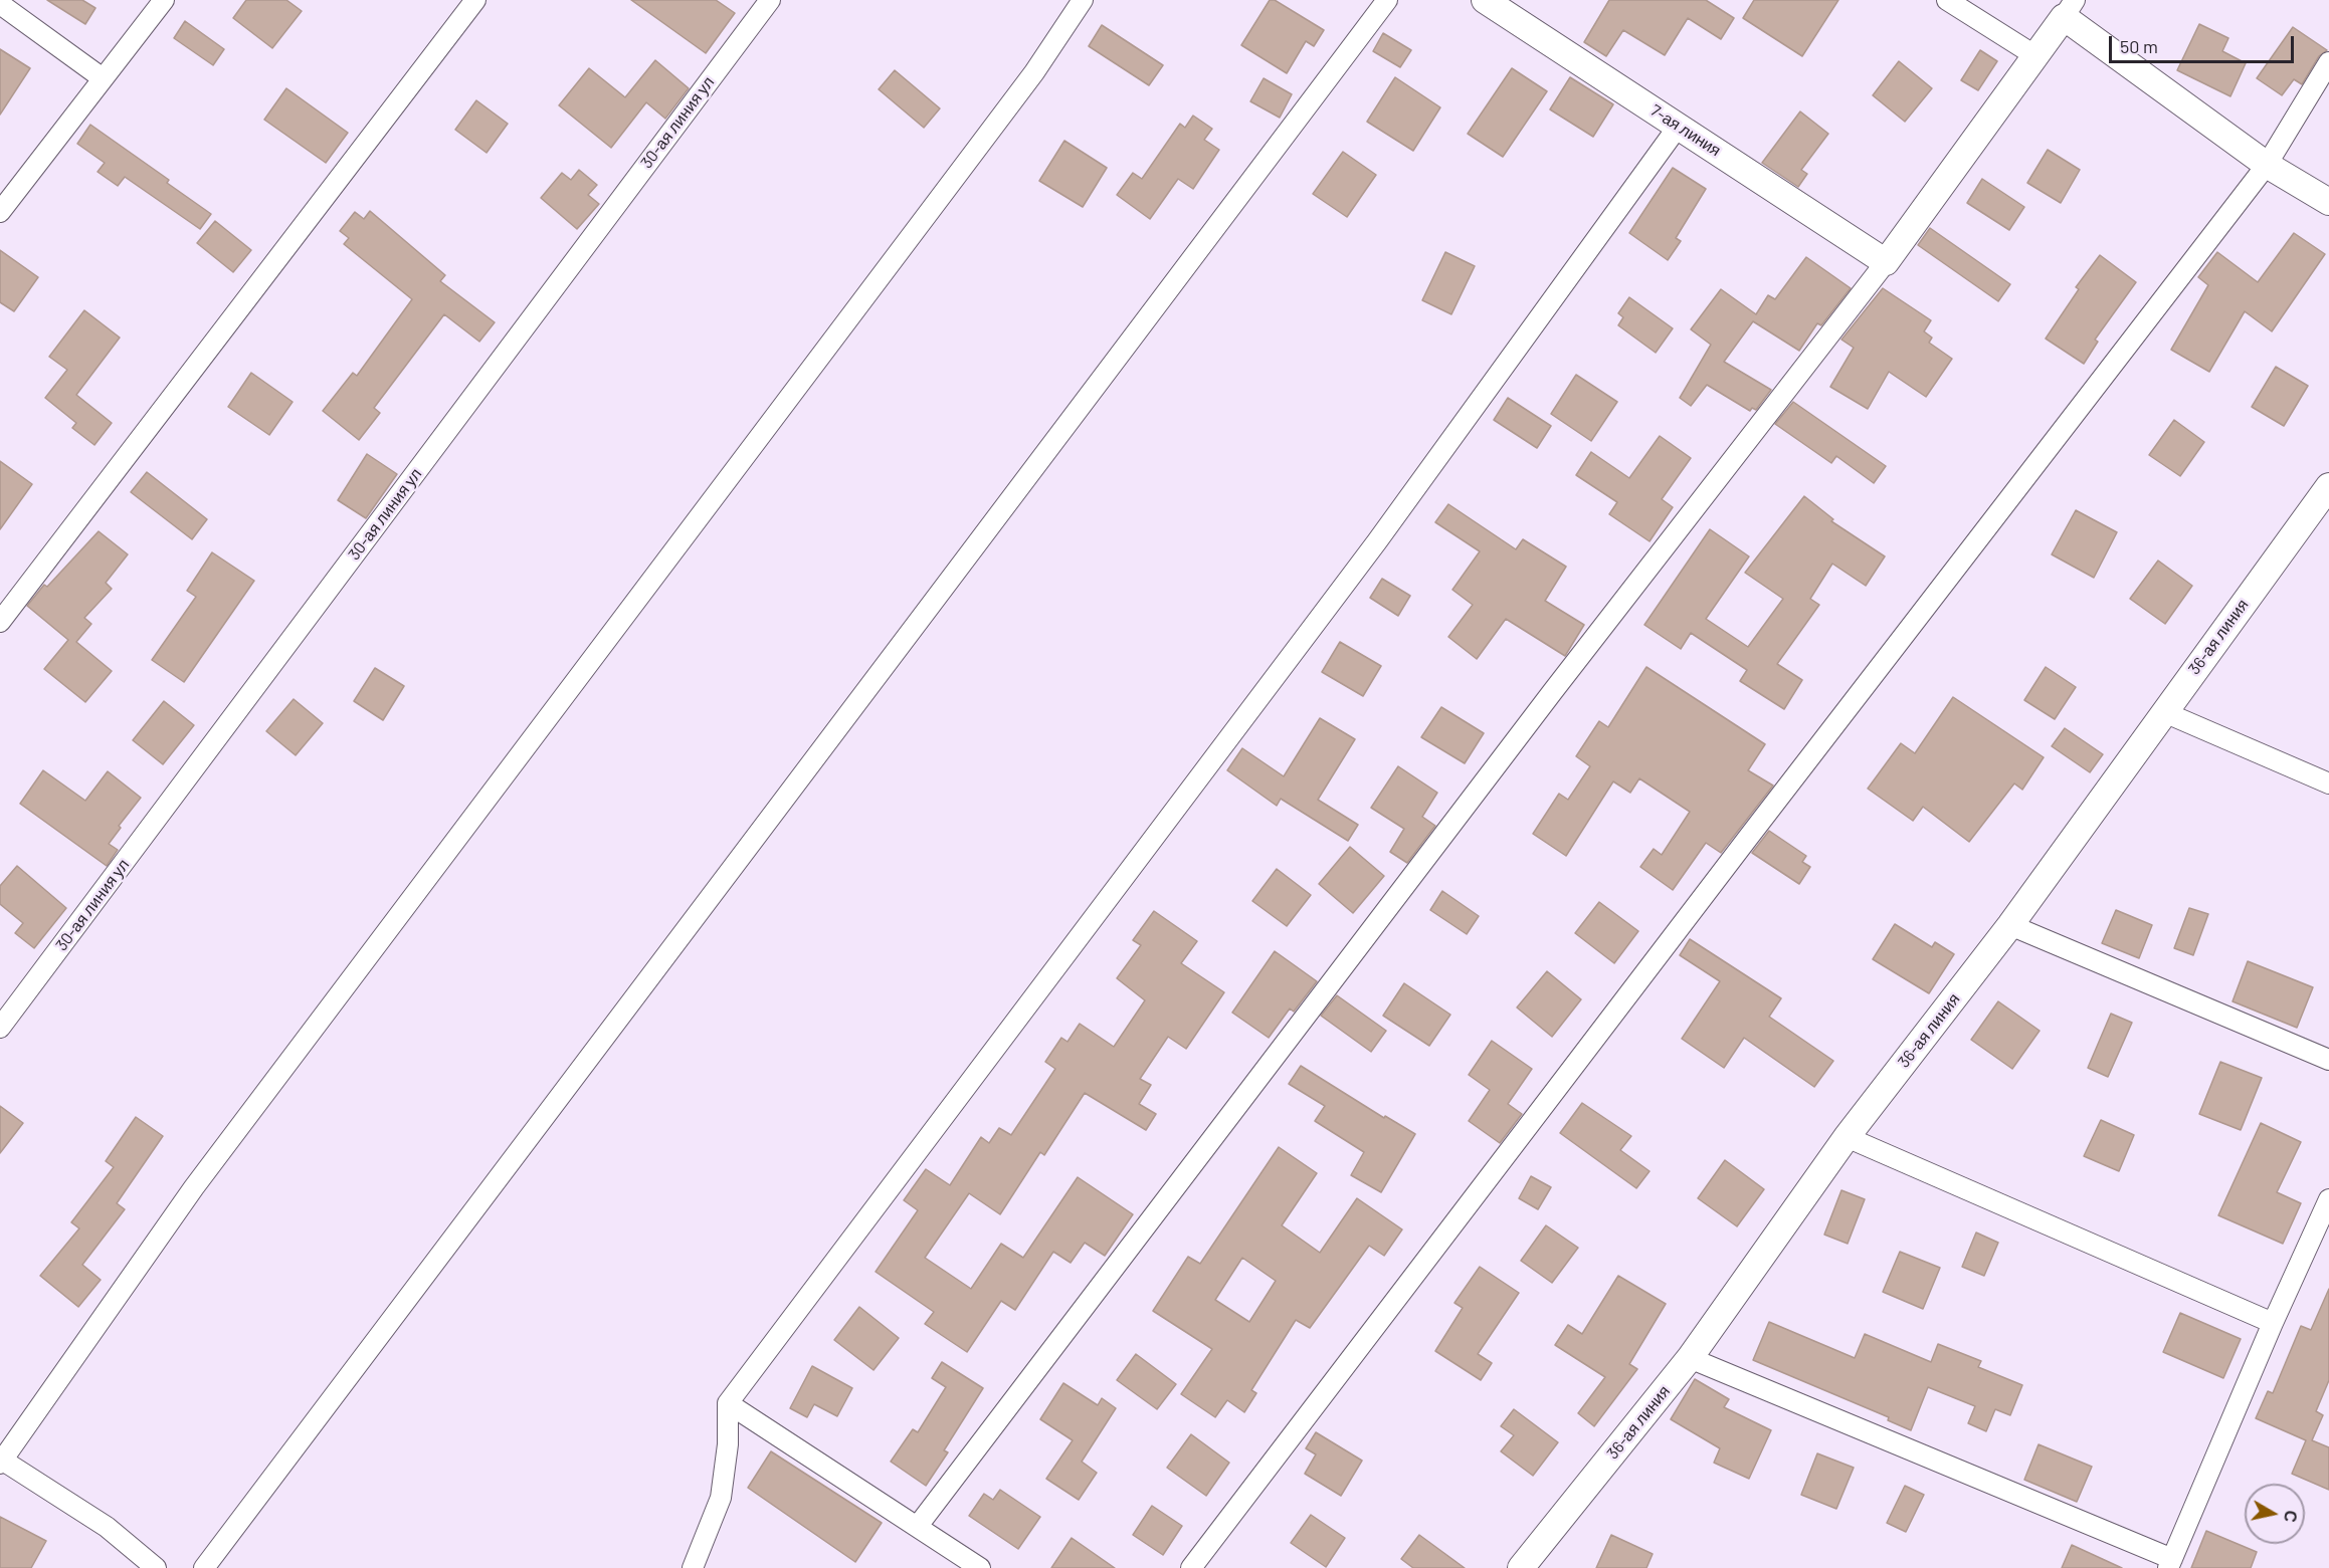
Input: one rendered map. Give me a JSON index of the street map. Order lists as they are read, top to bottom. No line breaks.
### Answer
{"streets":{"street":["30-ая линия ул","7-ая линия","36-ая линия"]},"scale_bar":"50 m","north":"right"}
